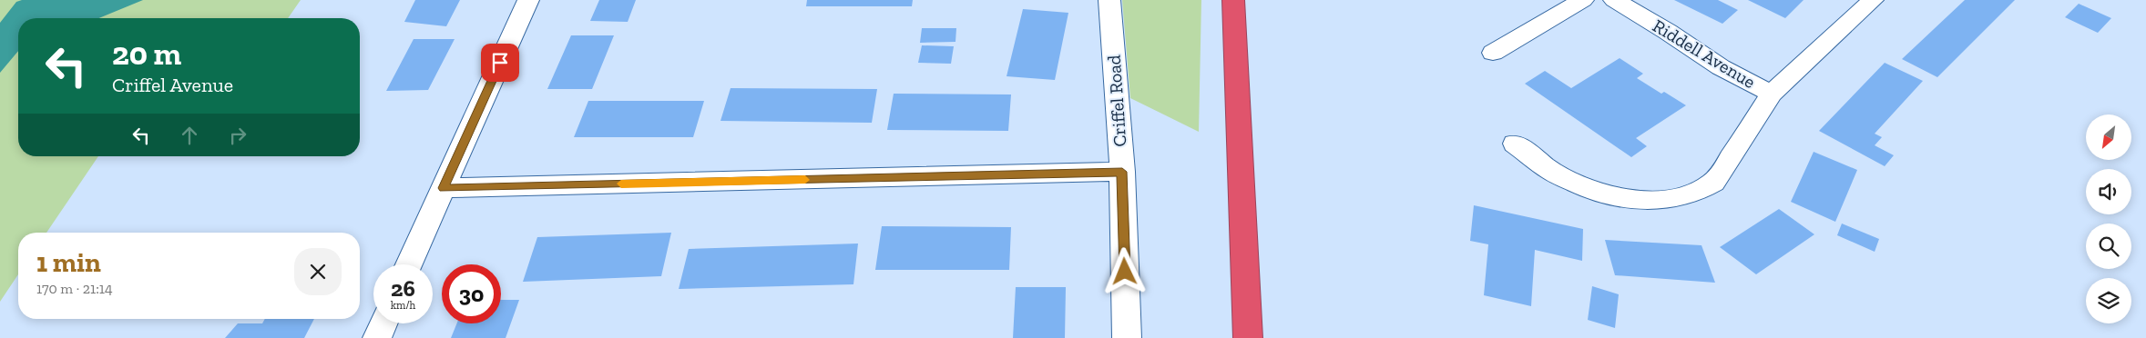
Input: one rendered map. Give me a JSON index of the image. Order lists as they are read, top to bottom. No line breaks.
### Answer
{"streets":{"street":["Riddell Avenue","Criffel Road"]},"north":"bottom left","page":{"turn":["20 m","Criffel Avenue"],"heading":["1 min","170 m · 21:14"],"speed":"26 km/h","limit":"30"}}
